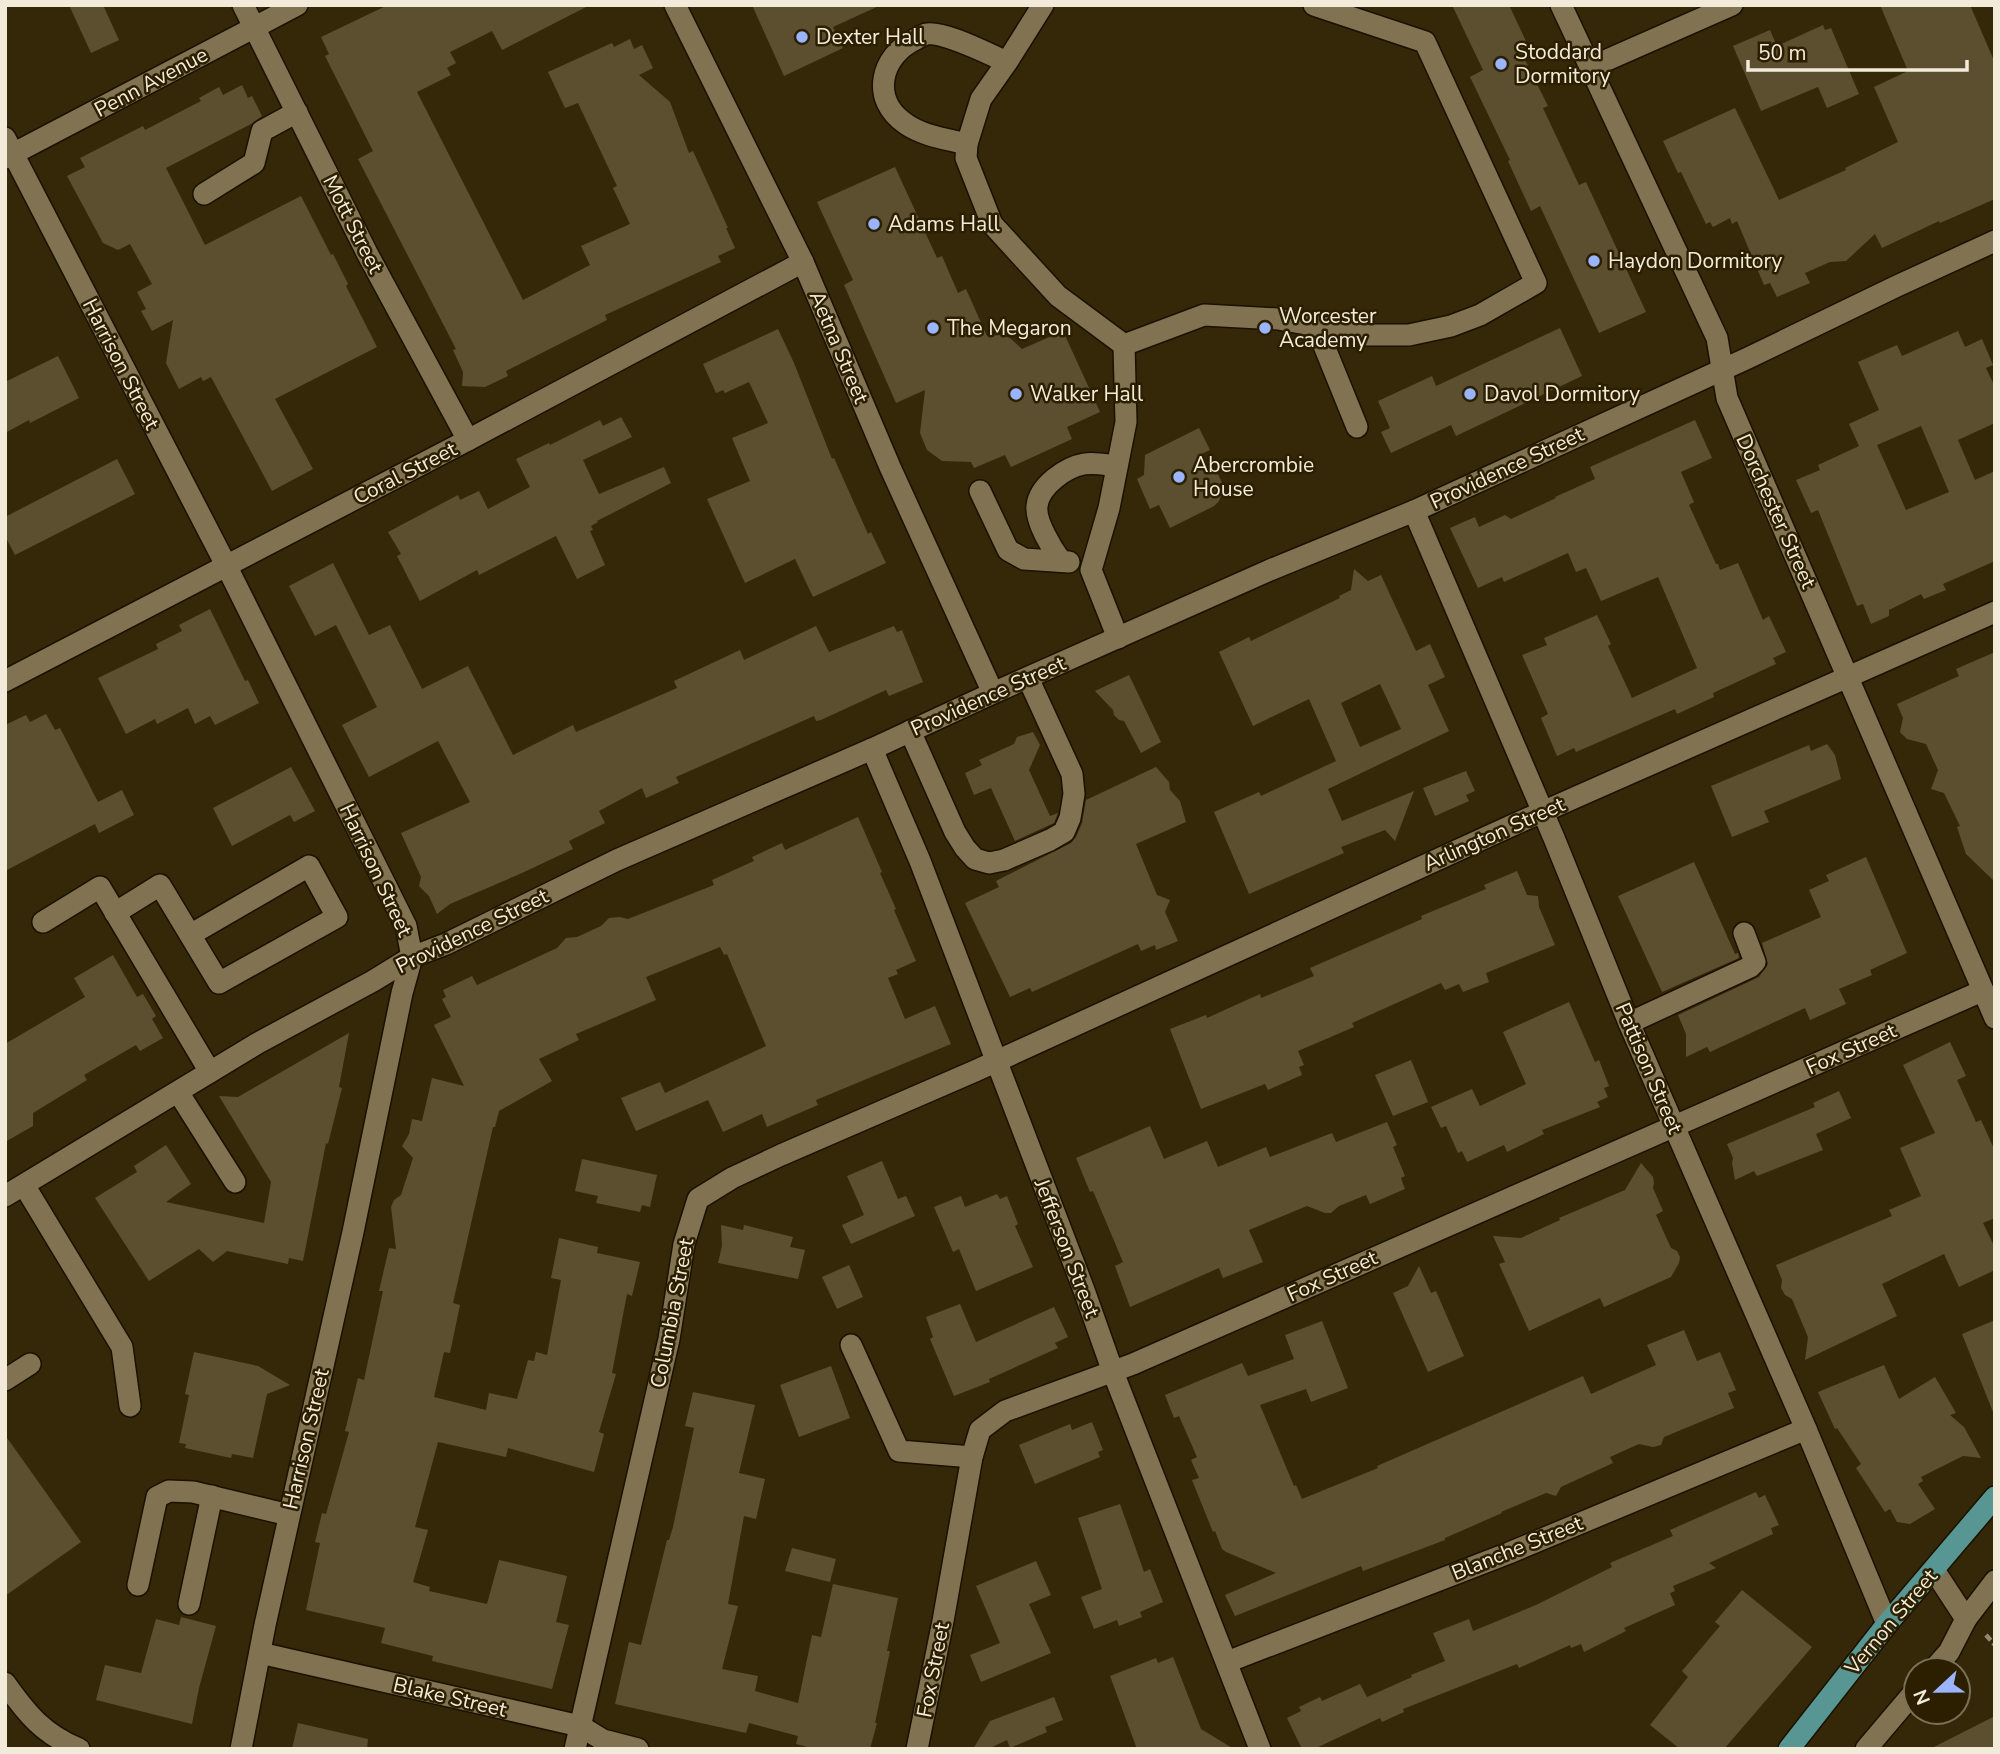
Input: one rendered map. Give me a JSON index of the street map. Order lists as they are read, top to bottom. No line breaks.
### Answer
{"streets":{"main road":["Vernon Street"],"street":["Penn Avenue","Mott Street","Aetna Street","Harrison Street","Providence Street","Coral Street","Dorchester Street","Arlington Street","Fox Street","Pattison Street","Jefferson Street","Columbia Street","Blanche Street","Blake Street"]},"crossings":[["Penn Avenue","Mott Street"],["Penn Avenue","Harrison Street"],["Mott Street","Coral Street"],["Aetna Street","Providence Street"],["Aetna Street","Coral Street"],["Harrison Street","Providence Street"],["Harrison Street","Coral Street"],["Harrison Street","Blake Street"],["Providence Street","Dorchester Street"],["Providence Street","Pattison Street"],["Providence Street","Jefferson Street"],["Dorchester Street","Arlington Street"],["Dorchester Street","Fox Street"],["Arlington Street","Pattison Street"],["Arlington Street","Jefferson Street"],["Arlington Street","Columbia Street"],["Fox Street","Pattison Street"],["Fox Street","Jefferson Street"],["Pattison Street","Blanche Street"],["Pattison Street","Vernon Street"],["Jefferson Street","Columbia Street"],["Jefferson Street","Blanche Street"],["Columbia Street","Blake Street"]],"places":["Dexter Hall","Stoddard Dormitory","Adams Hall","Haydon Dormitory","The Megaron","Worcester Academy","Walker Hall","Davol Dormitory","Abercrombie House"],"scale_bar":"50 m","north":"left"}
